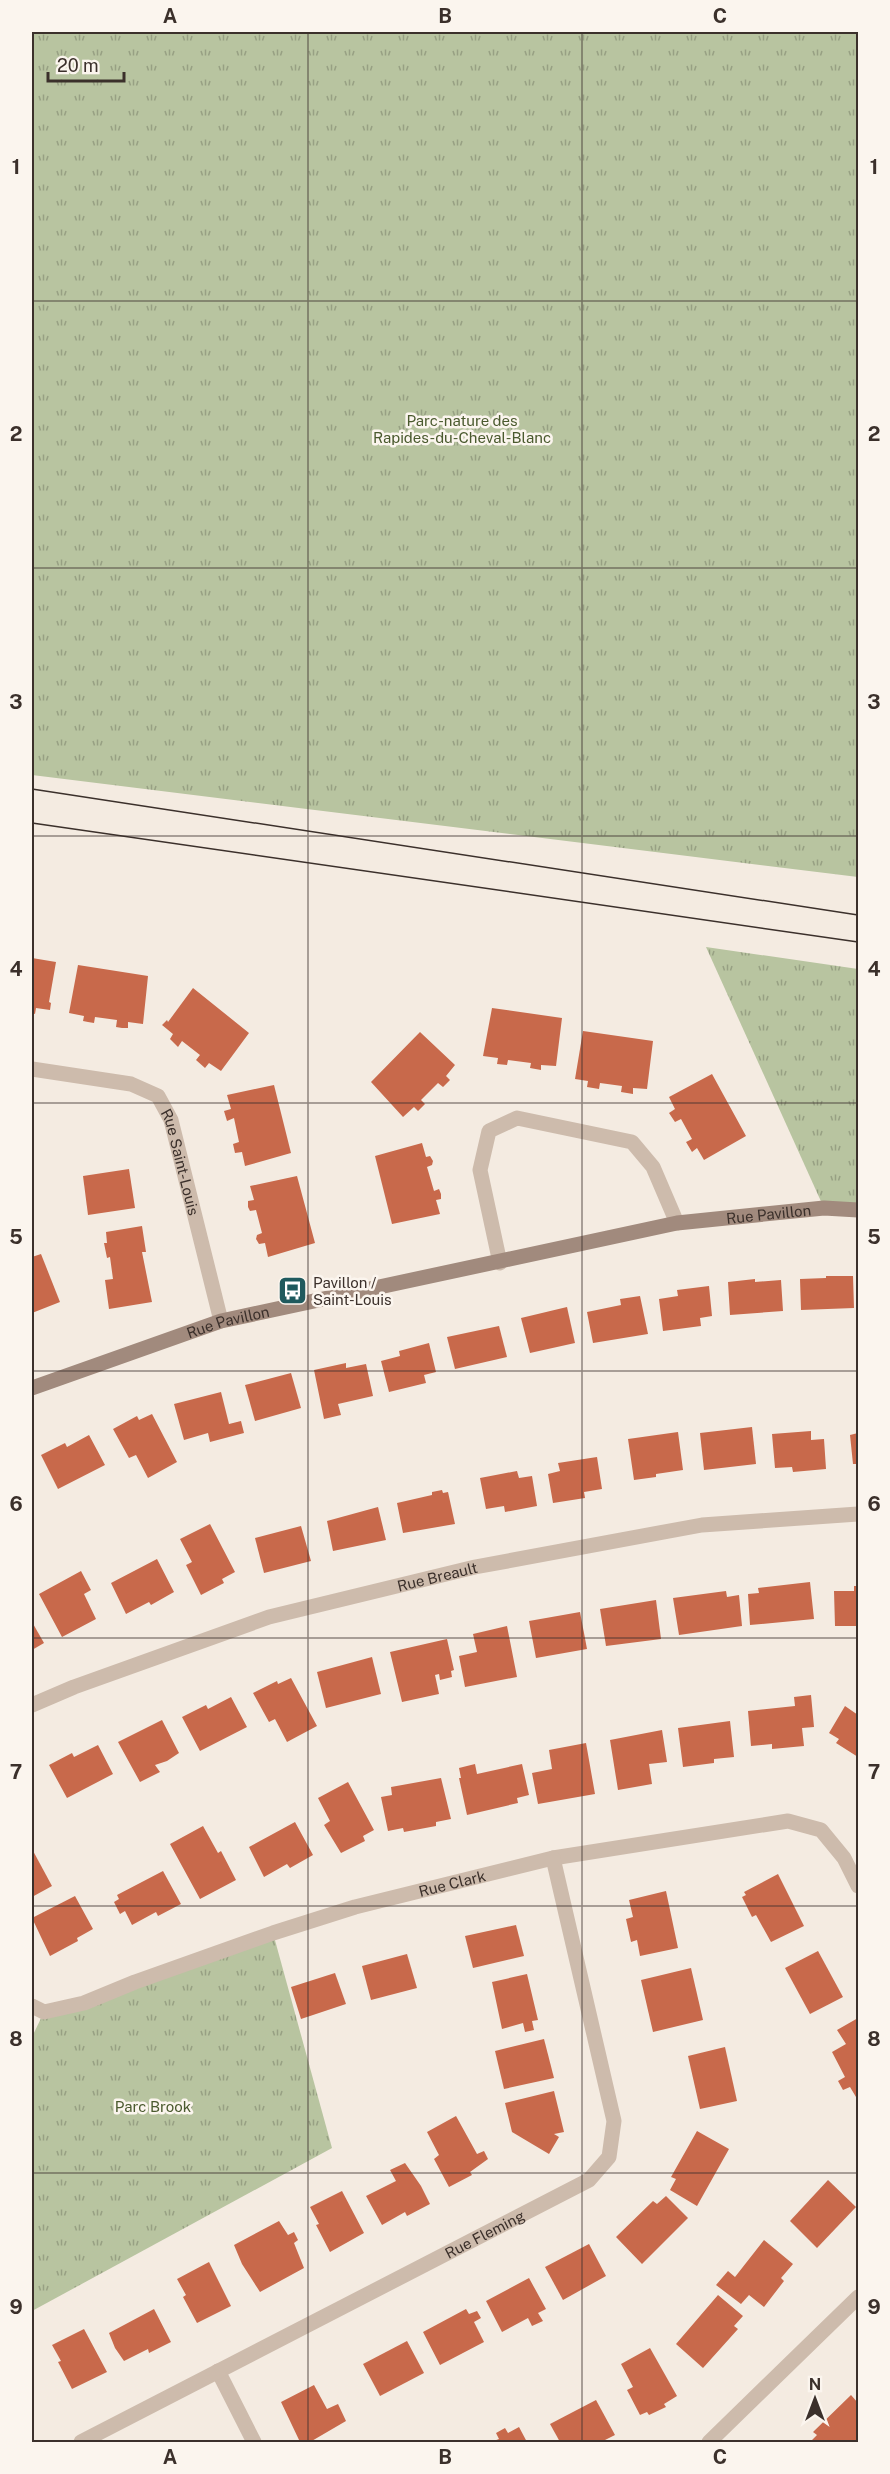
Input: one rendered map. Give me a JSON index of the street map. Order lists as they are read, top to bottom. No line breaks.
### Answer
{"streets":{"street":["Rue Saint-Louis","Rue Pavillon","Rue Breault","Rue Clark","Rue Fleming"]},"crossings":[["Rue Saint-Louis","Rue Pavillon"],["Rue Clark","Rue Fleming"]],"parks":["Parc-nature des Rapides-du-Cheval-Blanc","Parc Brook"],"places":{"bus stop":["Pavillon / Saint-Louis"]},"scale_bar":"20 m","north":"top","grid":{"columns":["A","B","C"],"rows":["1","2","3","4","5","6","7","8","9"]}}
